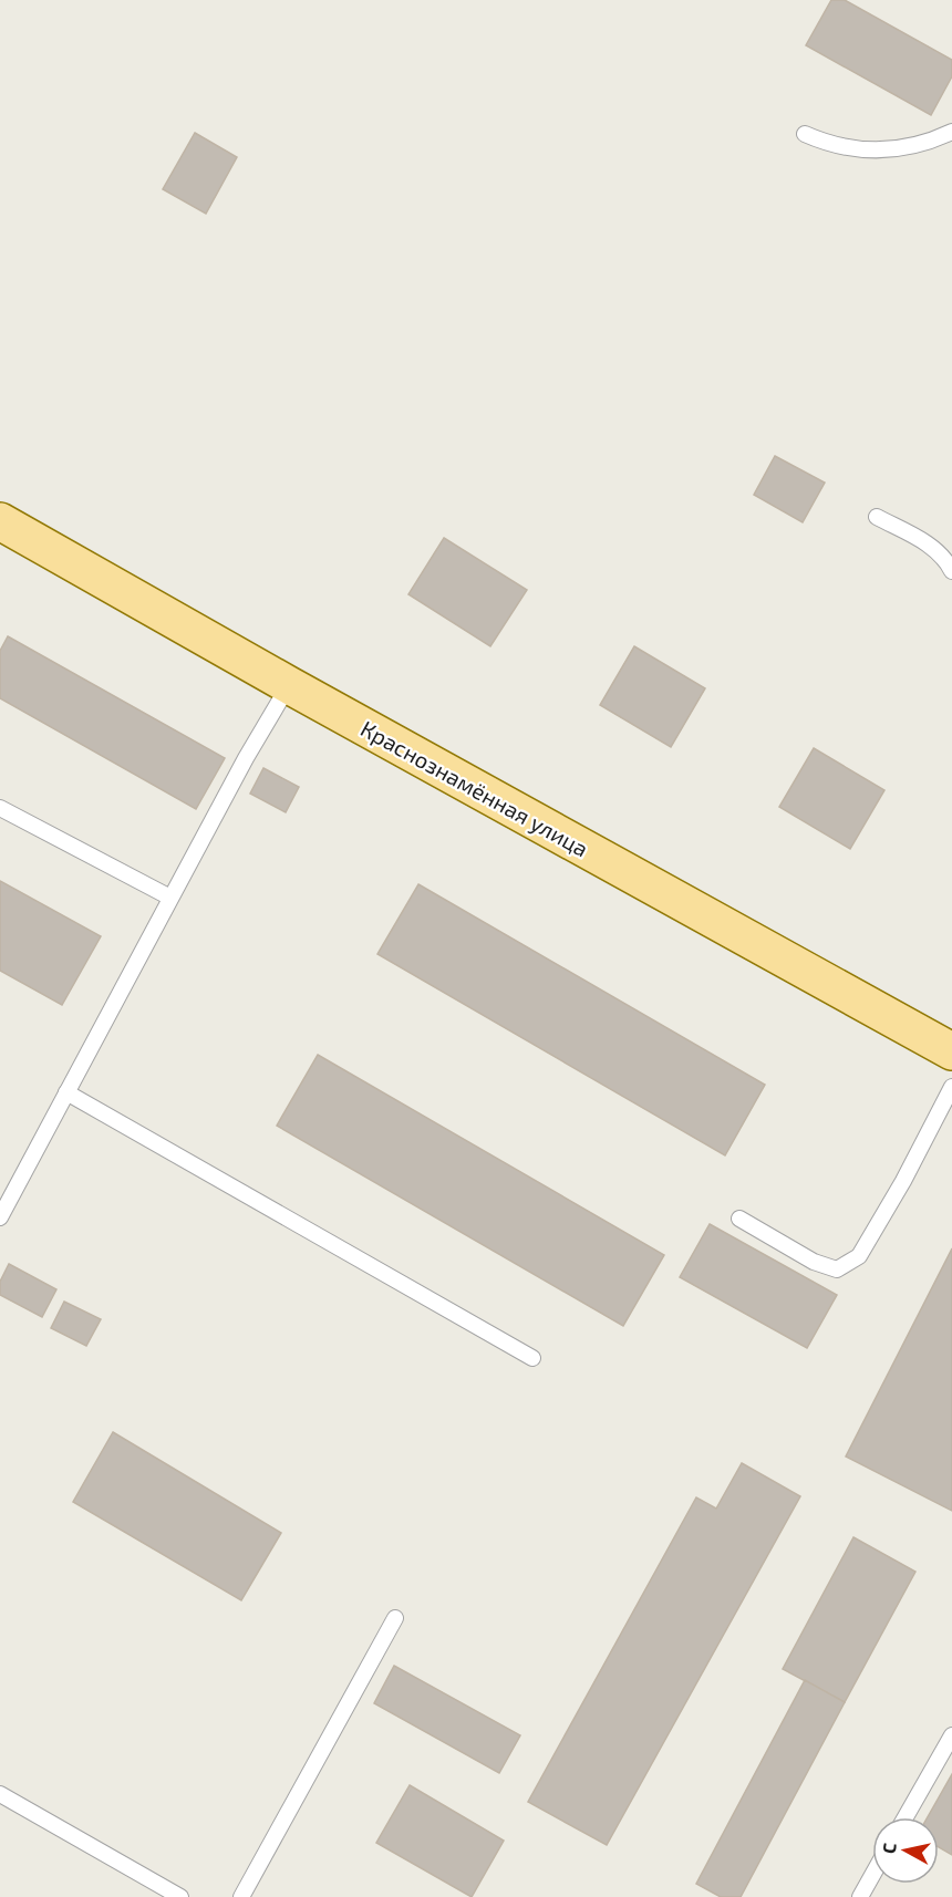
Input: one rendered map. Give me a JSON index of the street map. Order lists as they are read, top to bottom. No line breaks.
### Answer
{"streets":{"main road":["Краснознамённая улица"]},"north":"left"}
